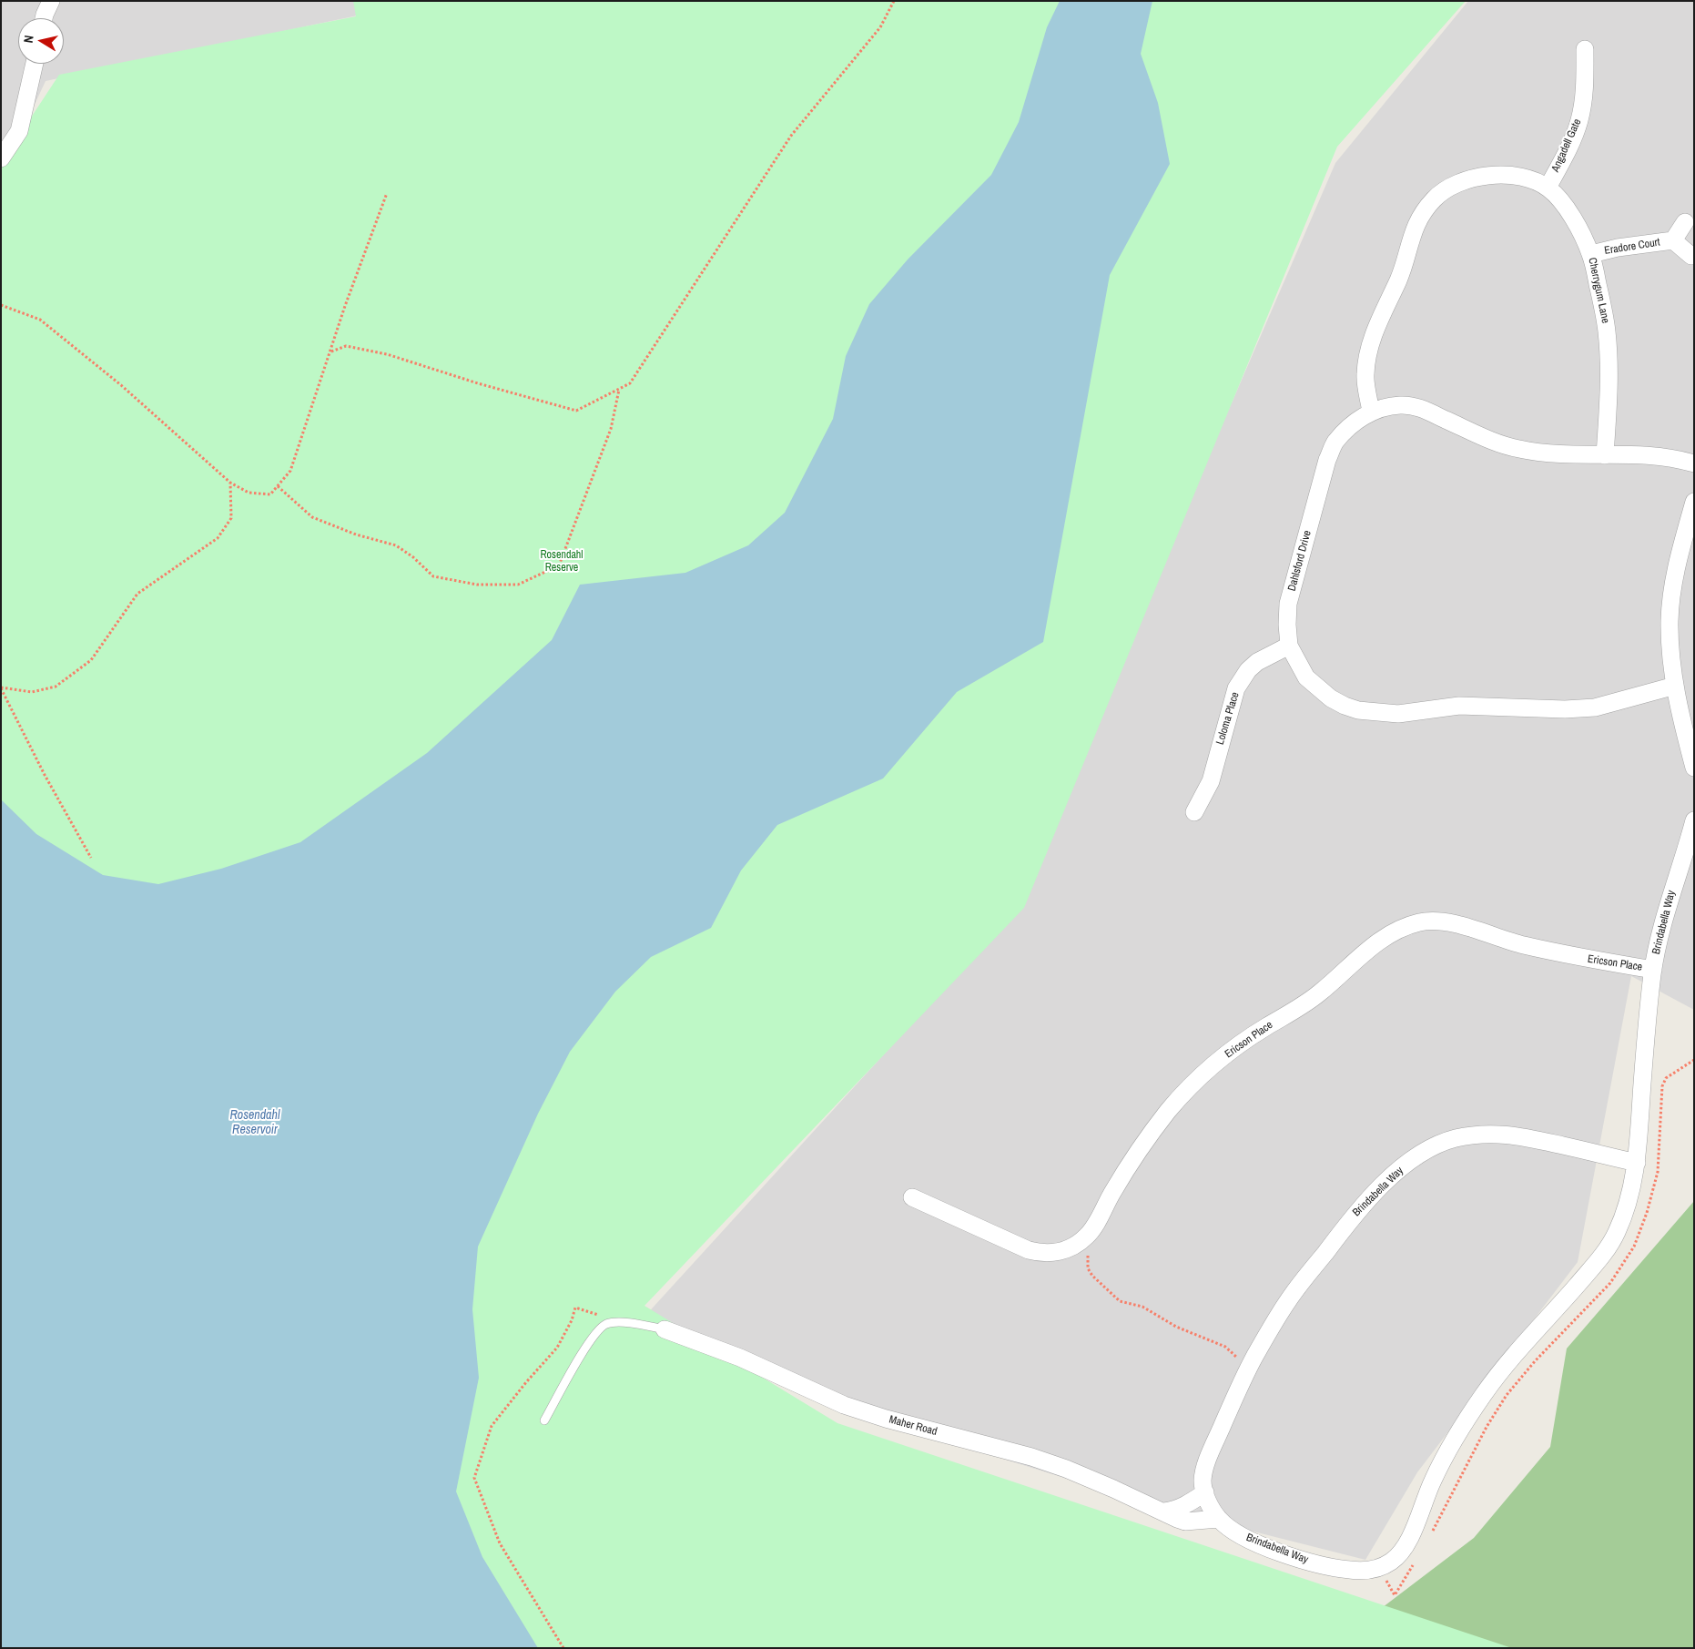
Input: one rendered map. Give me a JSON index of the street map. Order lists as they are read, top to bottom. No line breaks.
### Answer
{"streets":{"street":["Angadell Gate","Eradore Court","Cherrygum Lane","Dahlsford Drive","Loloma Place","Brindabella Way","Ericson Place","Maher Road"]},"crossings":[["Angadell Gate","Cherrygum Lane"],["Eradore Court","Cherrygum Lane"],["Cherrygum Lane","Dahlsford Drive"],["Dahlsford Drive","Loloma Place"],["Brindabella Way","Ericson Place"],["Brindabella Way","Maher Road"]],"water":["Rosendahl Reservoir"],"parks":["Rosendahl Reserve"],"north":"left"}
